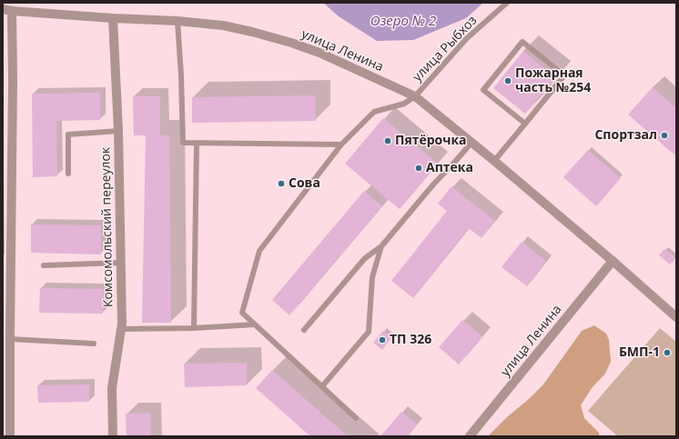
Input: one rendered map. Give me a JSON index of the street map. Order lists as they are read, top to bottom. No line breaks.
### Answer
{"streets":{"street":["улица Ленина","Комсомольский переулок"],"lane":["улица Рыбхоз"]},"crossings":[["улица Рыбхоз","улица Ленина"],["улица Ленина","Комсомольский переулок"]],"water":["Озеро № 2"],"places":["Пожарная часть №254","Спортзал","Пятёрочка","Аптека","Сова","ТП 326","БМП-1"]}
